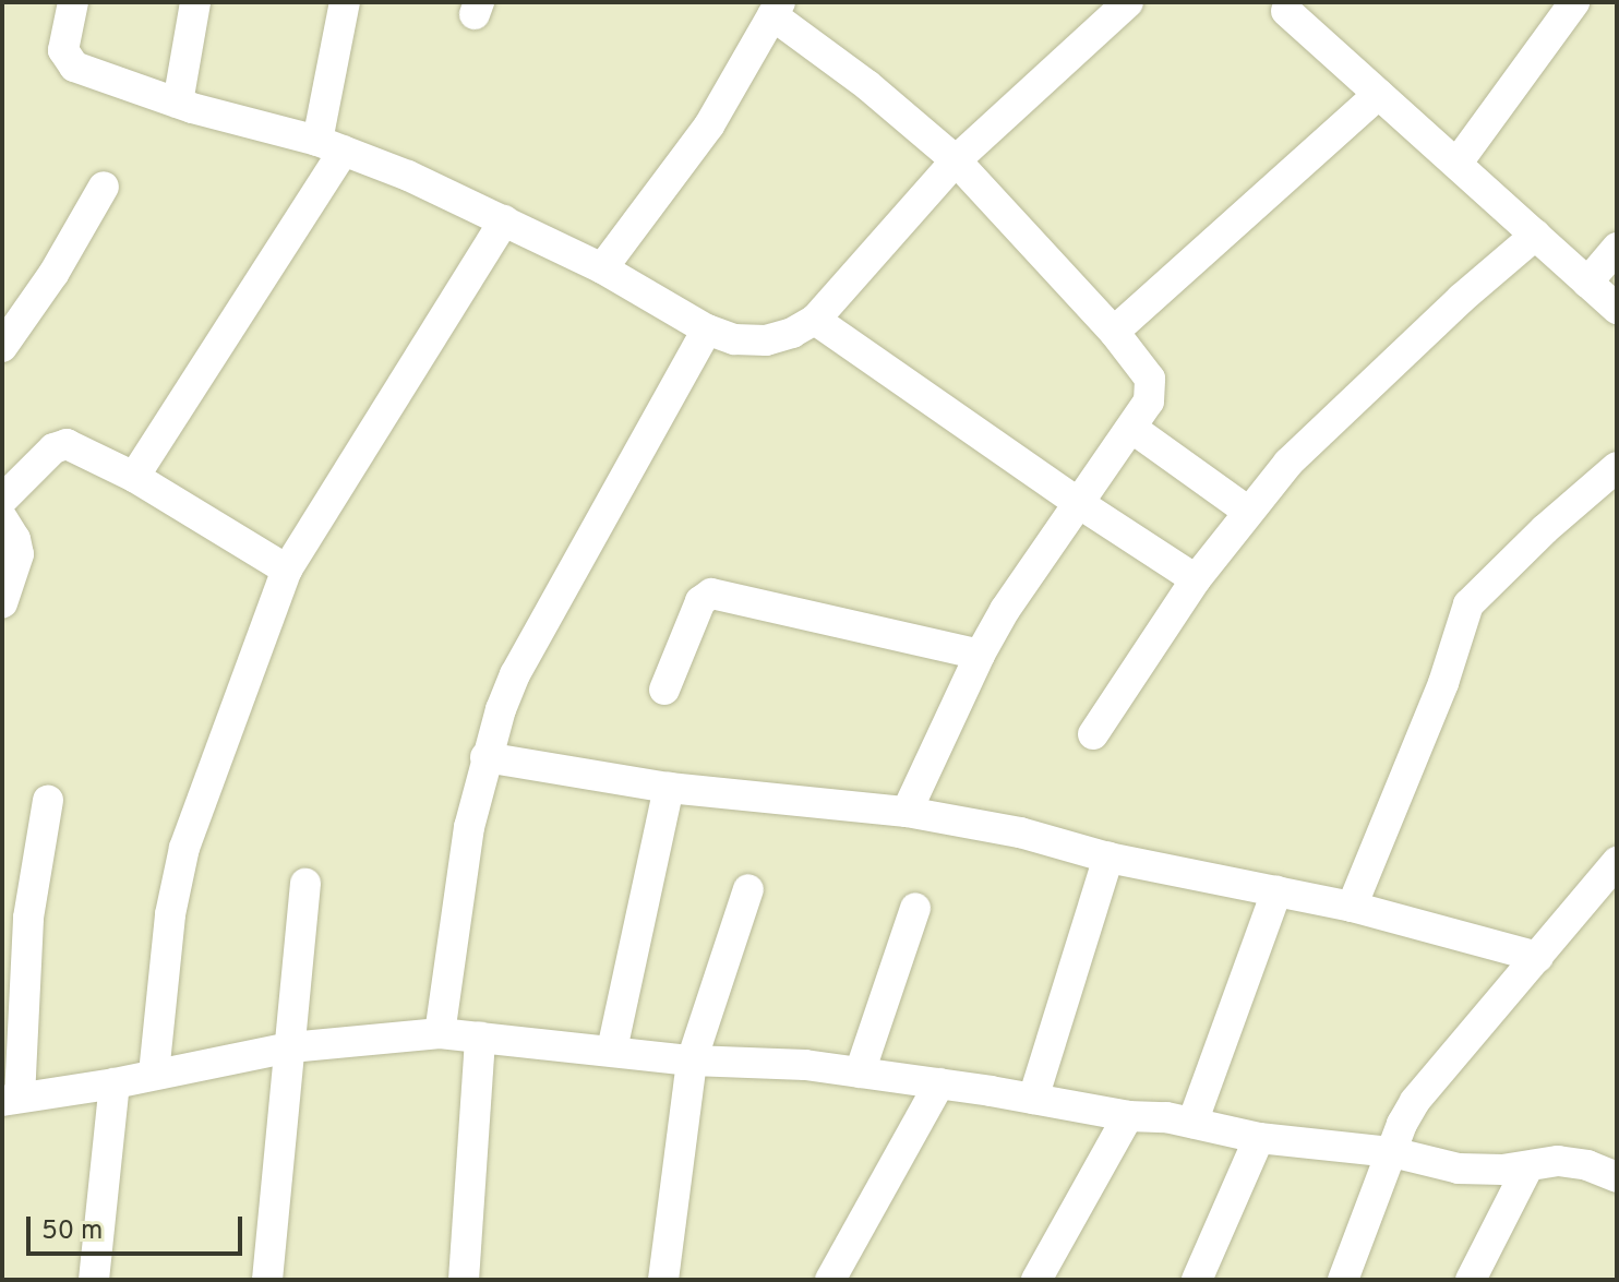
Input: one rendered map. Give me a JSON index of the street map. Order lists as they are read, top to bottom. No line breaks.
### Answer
{"scale_bar":"50 m"}
